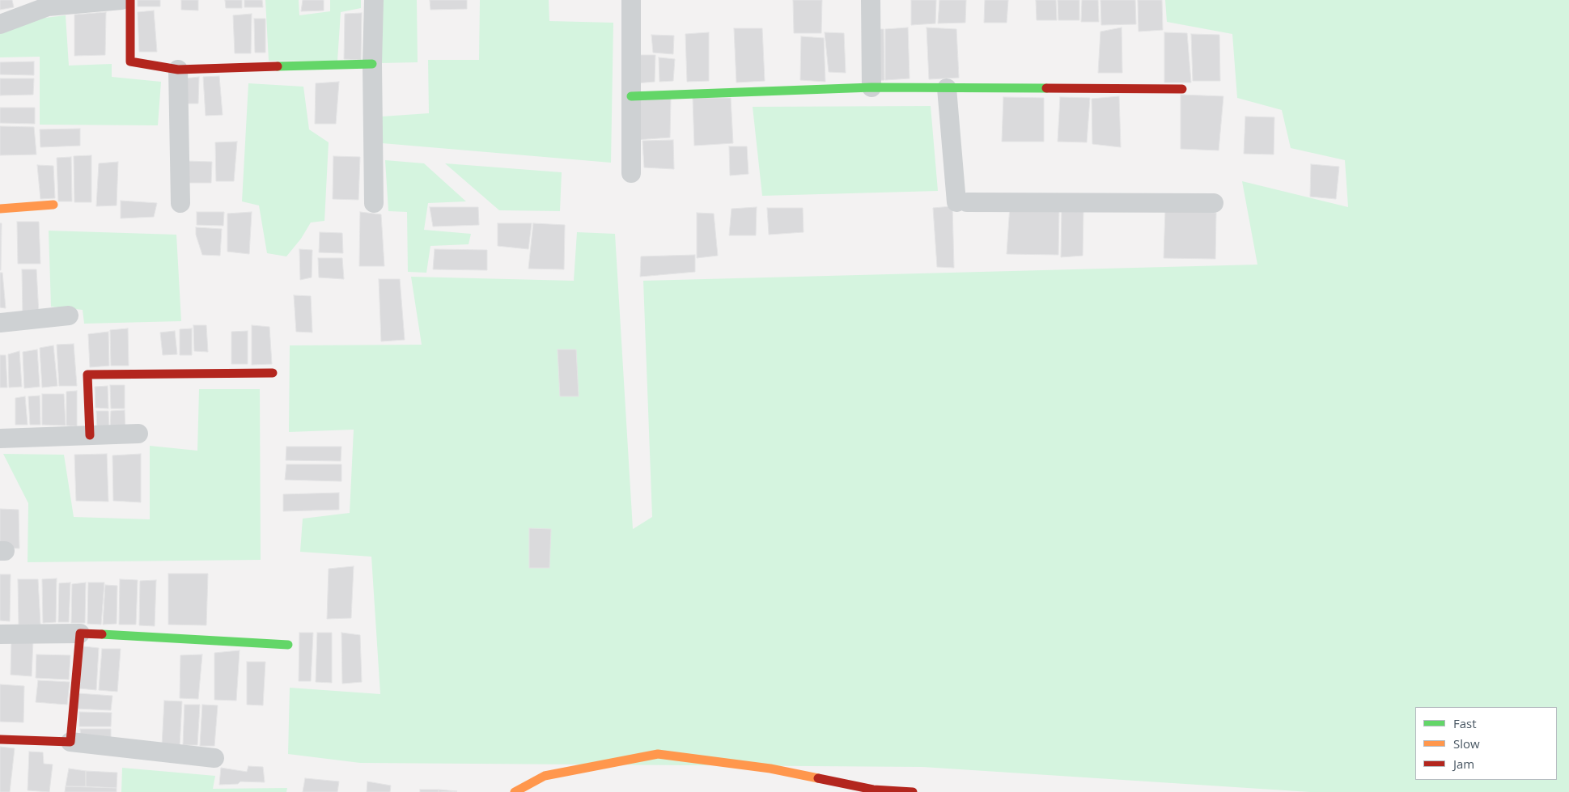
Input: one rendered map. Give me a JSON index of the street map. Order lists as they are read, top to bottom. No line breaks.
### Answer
{"legend":["Fast","Slow","Jam"]}
